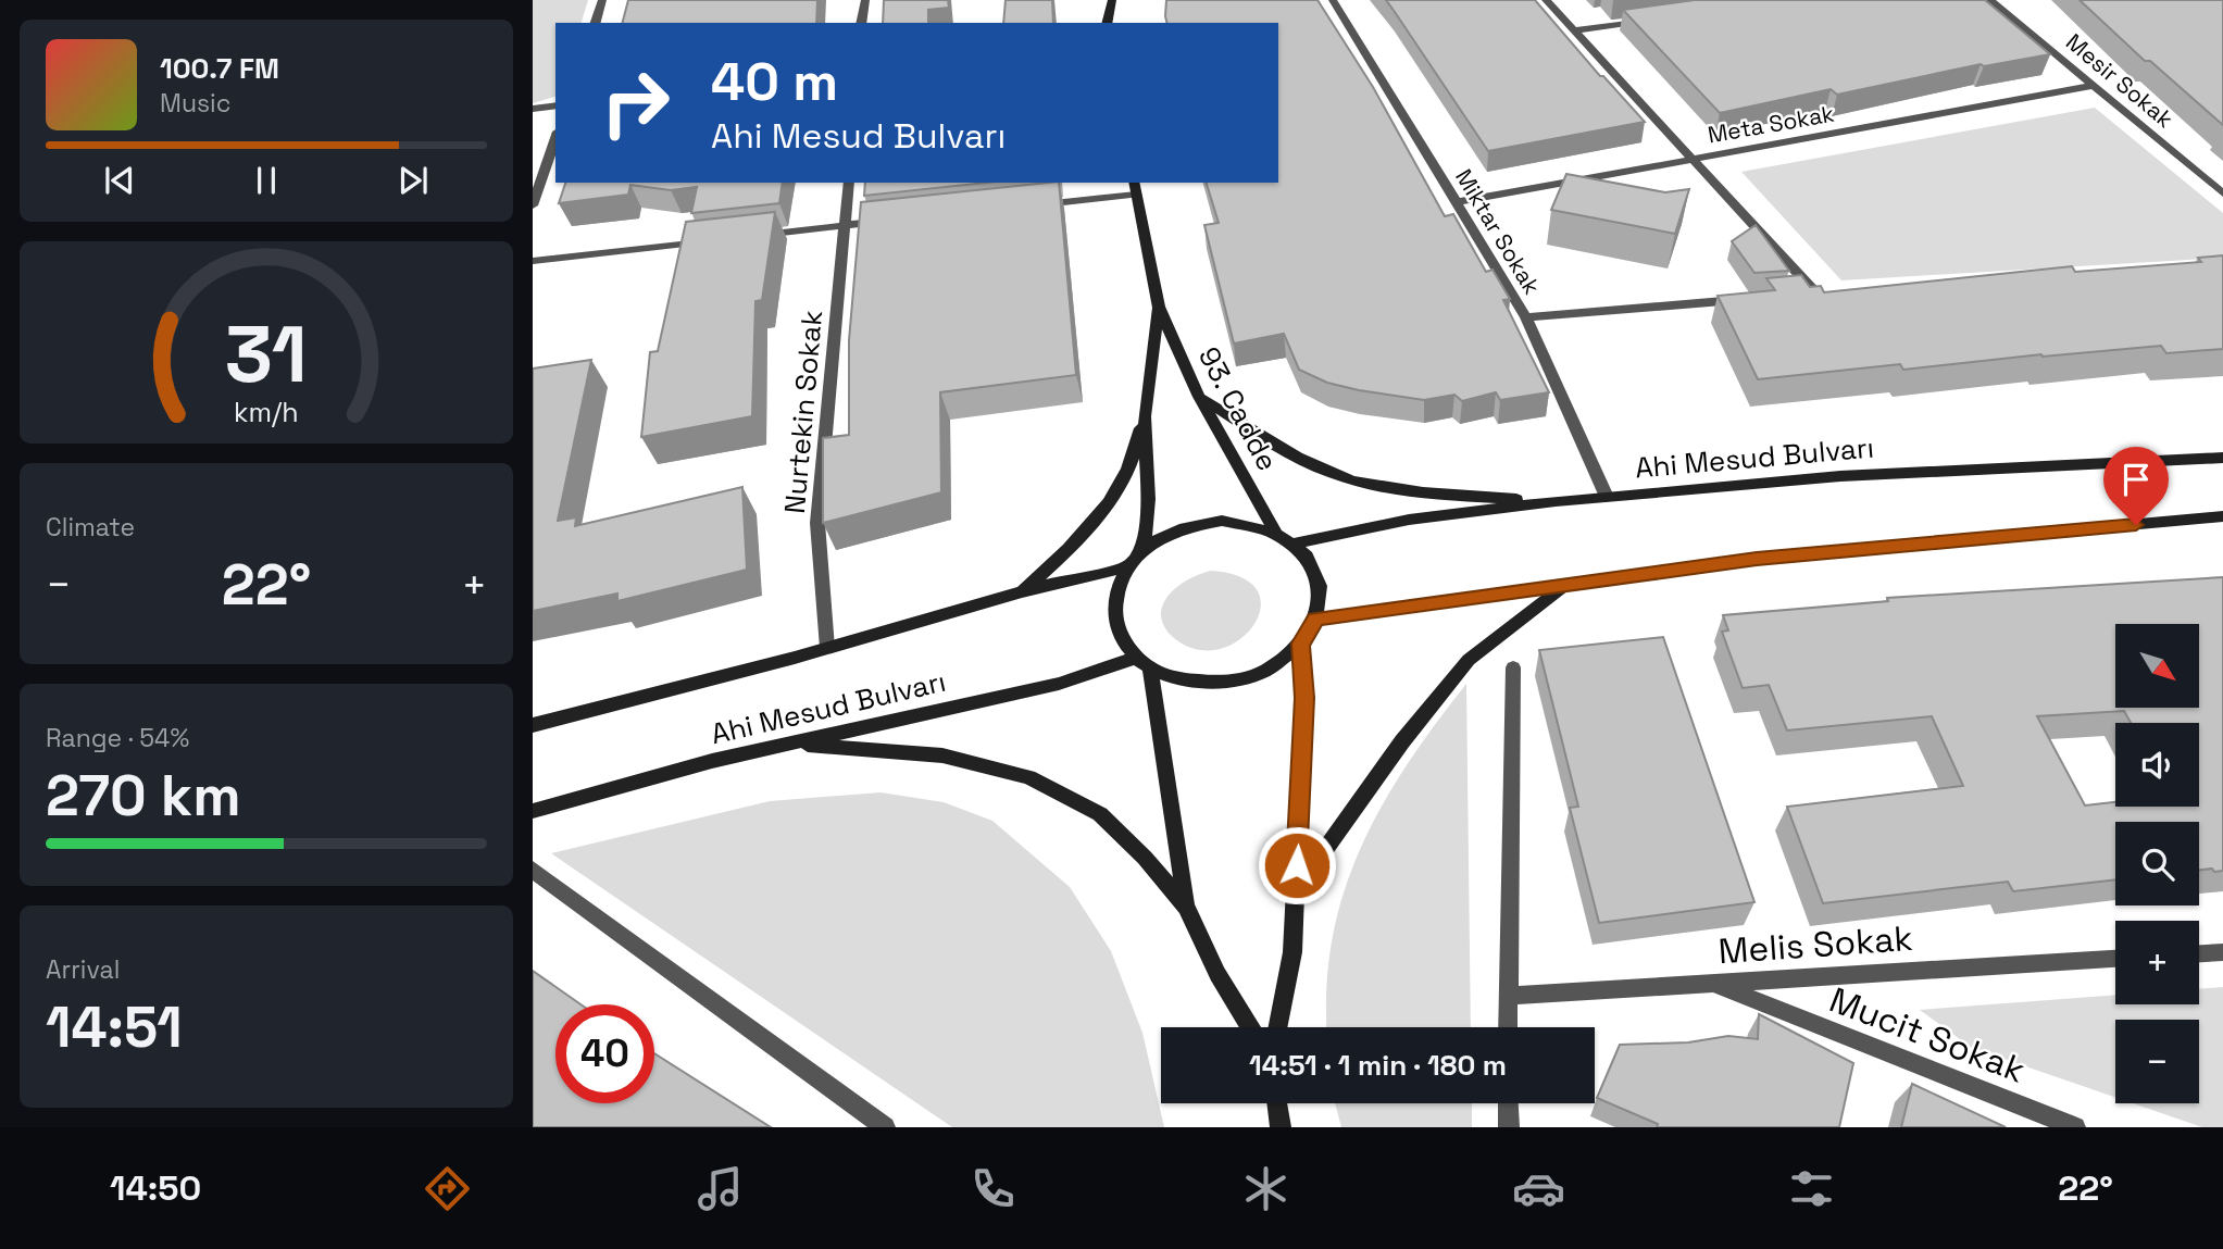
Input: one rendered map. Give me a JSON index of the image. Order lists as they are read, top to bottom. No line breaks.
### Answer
{"streets":{"main road":["93. Cadde","Ahi Mesud Bulvarı"],"street":["Mesir Sokak","Meta Sokak","Miktar Sokak","Nurtekin Sokak","Melis Sokak","Mucit Sokak"]},"crossings":[["Mesir Sokak","Meta Sokak"],["Meta Sokak","Miktar Sokak"],["Miktar Sokak","Ahi Mesud Bulvarı"],["93. Cadde","Ahi Mesud Bulvarı"],["Nurtekin Sokak","Ahi Mesud Bulvarı"],["Melis Sokak","Mucit Sokak"]],"north":"bottom right","page":{"turn":["40 m","Ahi Mesud Bulvarı"],"song":["100.7 FM","Music"],"tile":["Climate",["Range · 54%","270 km"],["Arrival","14:51"]],"heat":["−","22°","+"],"map_buttons":["+","−"],"limit":"40","trip":"14:51 · 1 min · 180 m","tabs":["14:50","22°"],"gauge":["31","km/h"]}}
